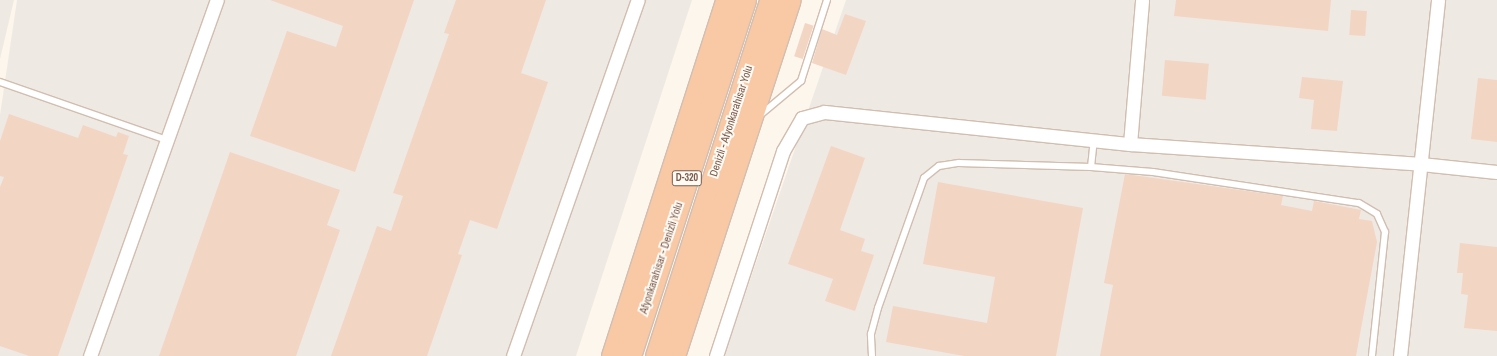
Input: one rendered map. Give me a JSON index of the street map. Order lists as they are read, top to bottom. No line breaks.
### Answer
{"streets":{"highway":["Denizli - Afyonkarahisar Yolu","D-320","Afyonkarahisar - Denizli Yolu"]}}
